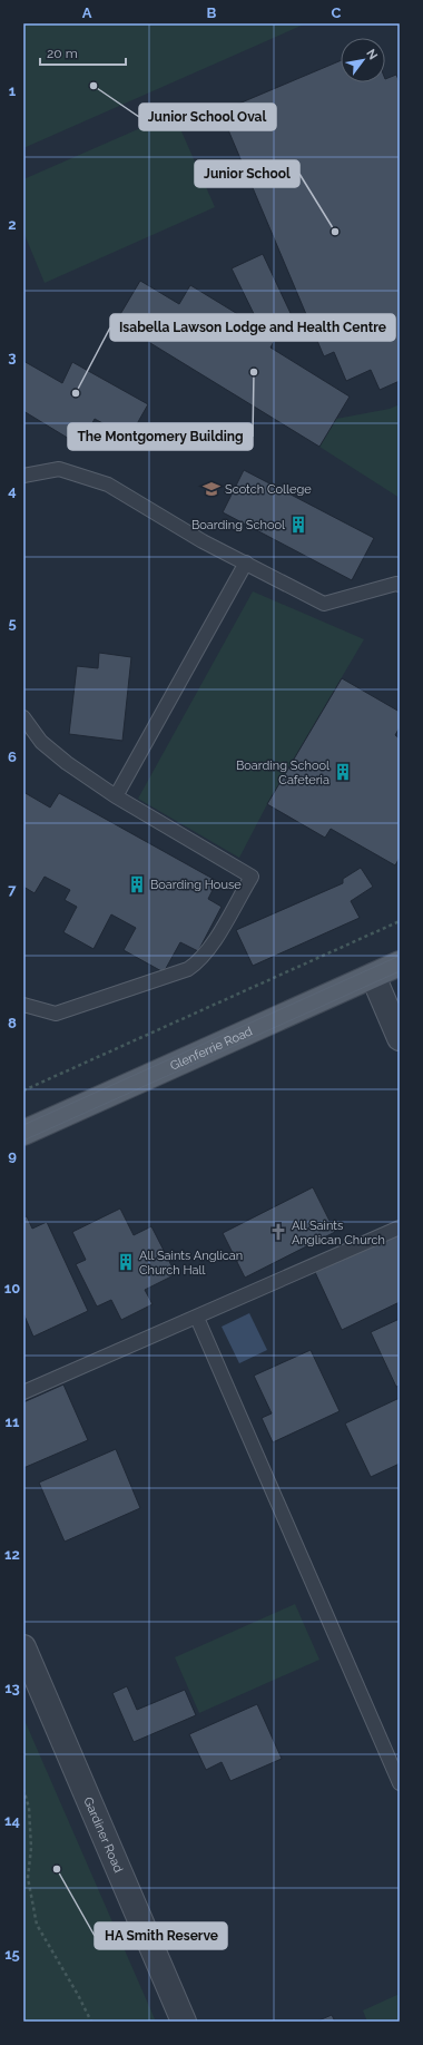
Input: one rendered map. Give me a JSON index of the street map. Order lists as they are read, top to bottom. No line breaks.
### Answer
{"streets":{"main road":["Glenferrie Road"],"street":["Gardiner Road"]},"places":{"other":["Junior School Oval","Junior School","The Montgomery Building","Isabella Lawson Lodge and Health Centre","HA Smith Reserve"],"school or university":["Scotch College"],"building":["Boarding School","Boarding School Cafeteria","Boarding House","All Saints Anglican Church Hall"],"church":["All Saints Anglican Church"]},"scale_bar":"20 m","north":"top right","grid":{"columns":["A","B","C"],"rows":["1","2","3","4","5","6","7","8","9","10","11","12","13","14","15"]}}
